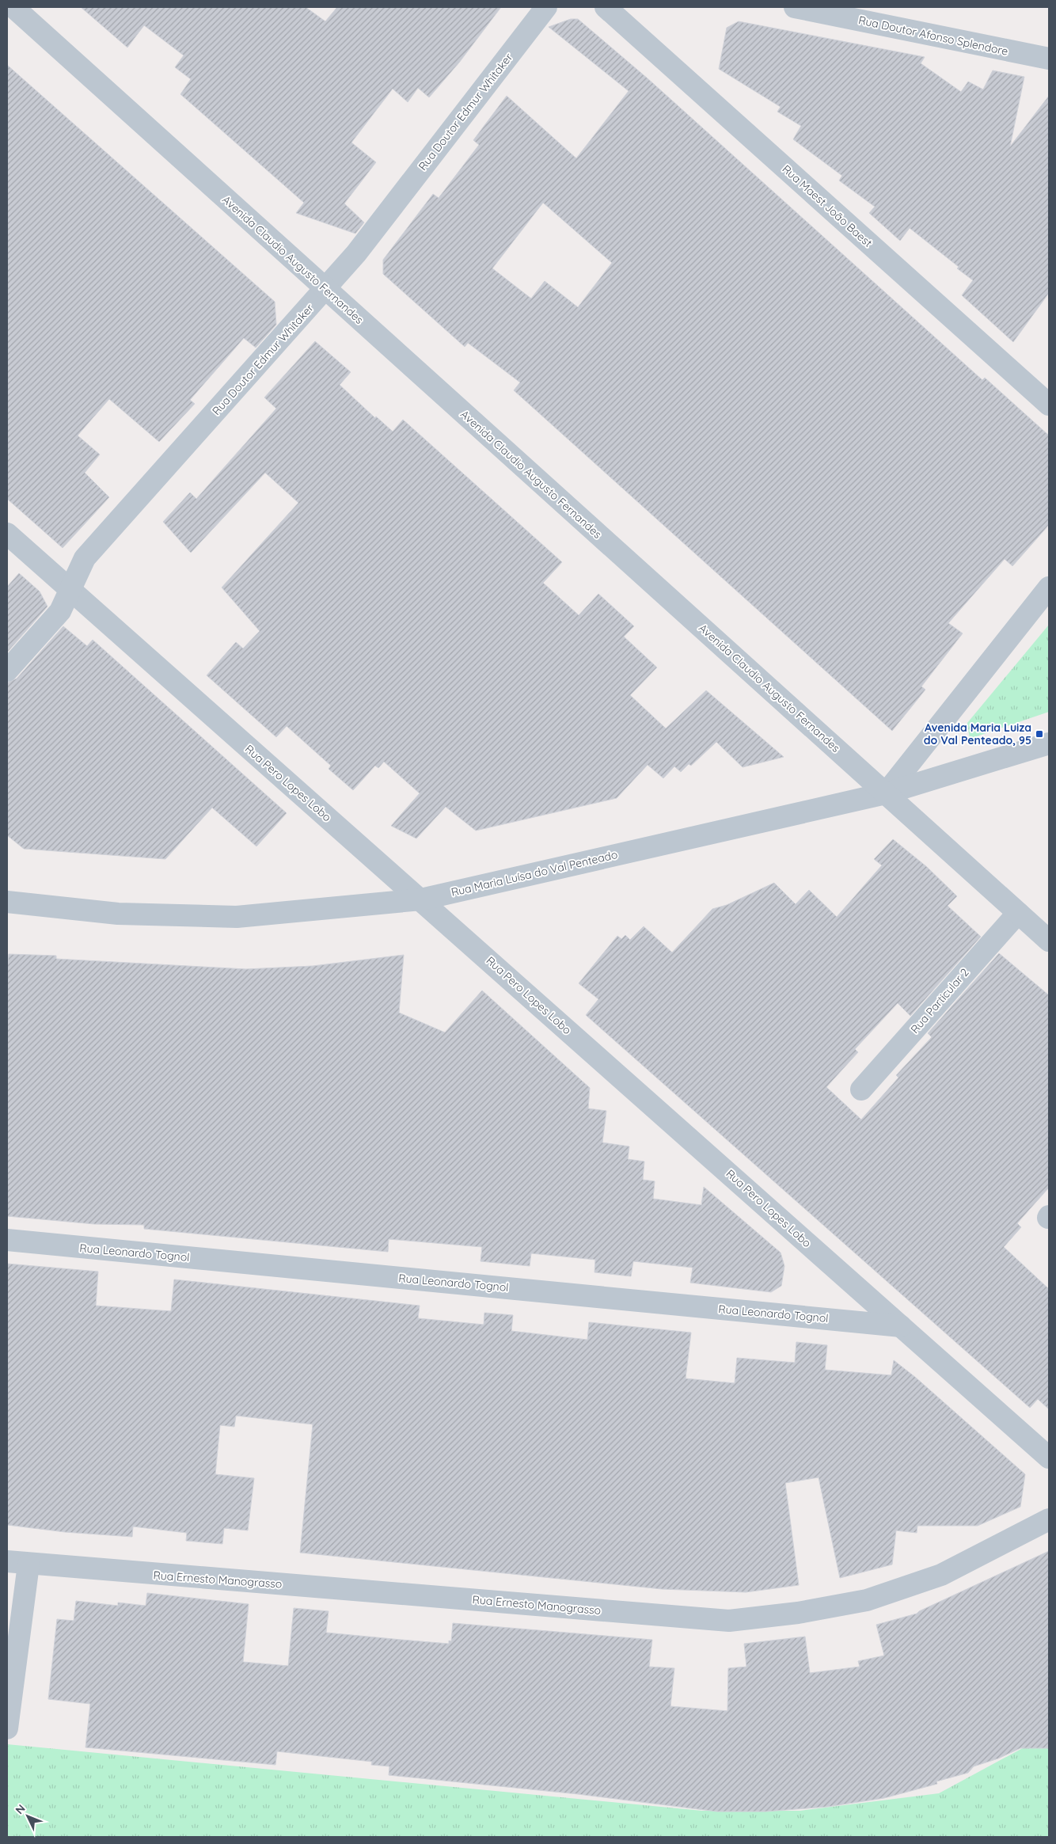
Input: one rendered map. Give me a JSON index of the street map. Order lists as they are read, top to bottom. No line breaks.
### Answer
{"streets":{"street":["Rua Doutor Afonso Splendore","Rua Doutor Edmur Whitaker","Rua Maest João Baest","Avenida Claudio Augusto Fernandes","Rua Pero Lopes Lobo","Rua Maria Luísa do Val Penteado","Rua Particular 2","Rua Leonardo Tognol","Rua Ernesto Manograsso"]},"crossings":[["Rua Doutor Edmur Whitaker","Avenida Claudio Augusto Fernandes"],["Rua Doutor Edmur Whitaker","Rua Pero Lopes Lobo"],["Avenida Claudio Augusto Fernandes","Rua Maria Luísa do Val Penteado"],["Avenida Claudio Augusto Fernandes","Rua Particular 2"],["Rua Pero Lopes Lobo","Rua Maria Luísa do Val Penteado"],["Rua Pero Lopes Lobo","Rua Leonardo Tognol"]],"places":{"transit":["Avenida Maria Luiza do Val Penteado, 95"]},"north":"top left"}
